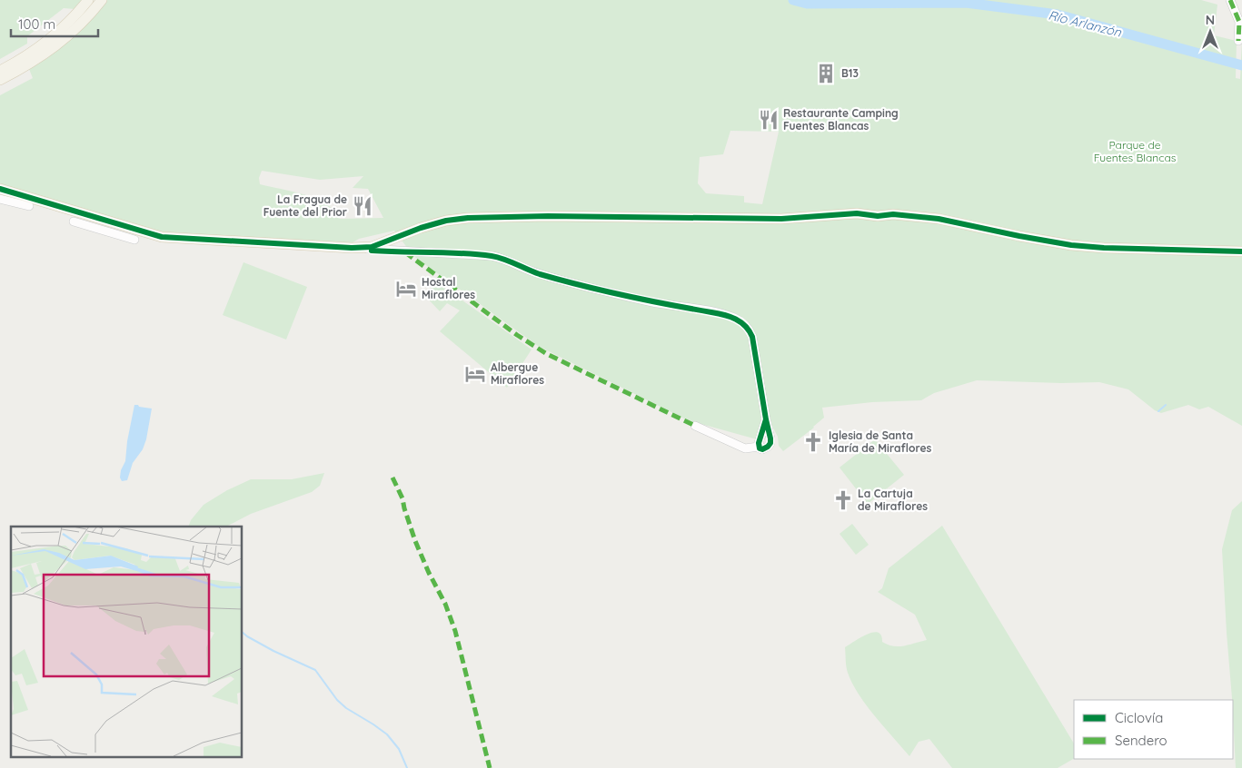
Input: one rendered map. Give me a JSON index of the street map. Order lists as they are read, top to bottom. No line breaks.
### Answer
{"water":["Río Arlanzón"],"parks":["Parque de Fuentes Blancas"],"places":{"building":["B13"],"restaurant":["Restaurante Camping Fuentes Blancas","La Fragua de Fuente del Prior"],"hotel":["Hostal Miraflores","Albergue Miraflores"],"church":["Iglesia de Santa María de Miraflores","La Cartuja de Miraflores"]},"legend":["Ciclovía","Sendero"],"scale_bar":"100 m","north":"top"}
